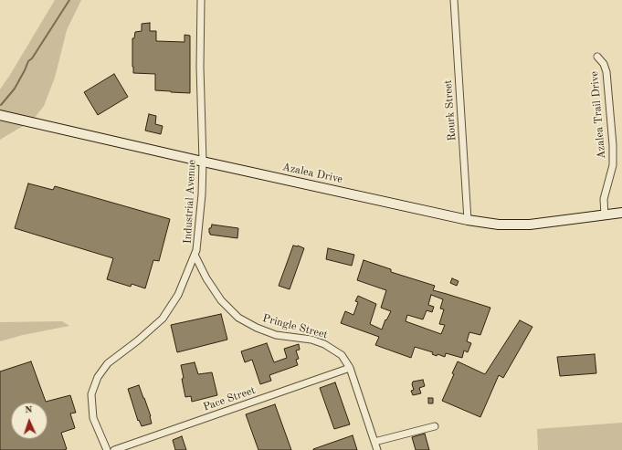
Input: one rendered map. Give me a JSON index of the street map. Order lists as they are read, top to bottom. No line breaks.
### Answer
{"streets":{"street":["Rourk Street","Azalea Trail Drive","Azalea Drive","Industrial Avenue","Pringle Street","Pace Street"]},"crossings":[["Rourk Street","Azalea Drive"],["Azalea Trail Drive","Azalea Drive"],["Azalea Drive","Industrial Avenue"],["Industrial Avenue","Pringle Street"],["Pringle Street","Pace Street"]],"north":"top"}
